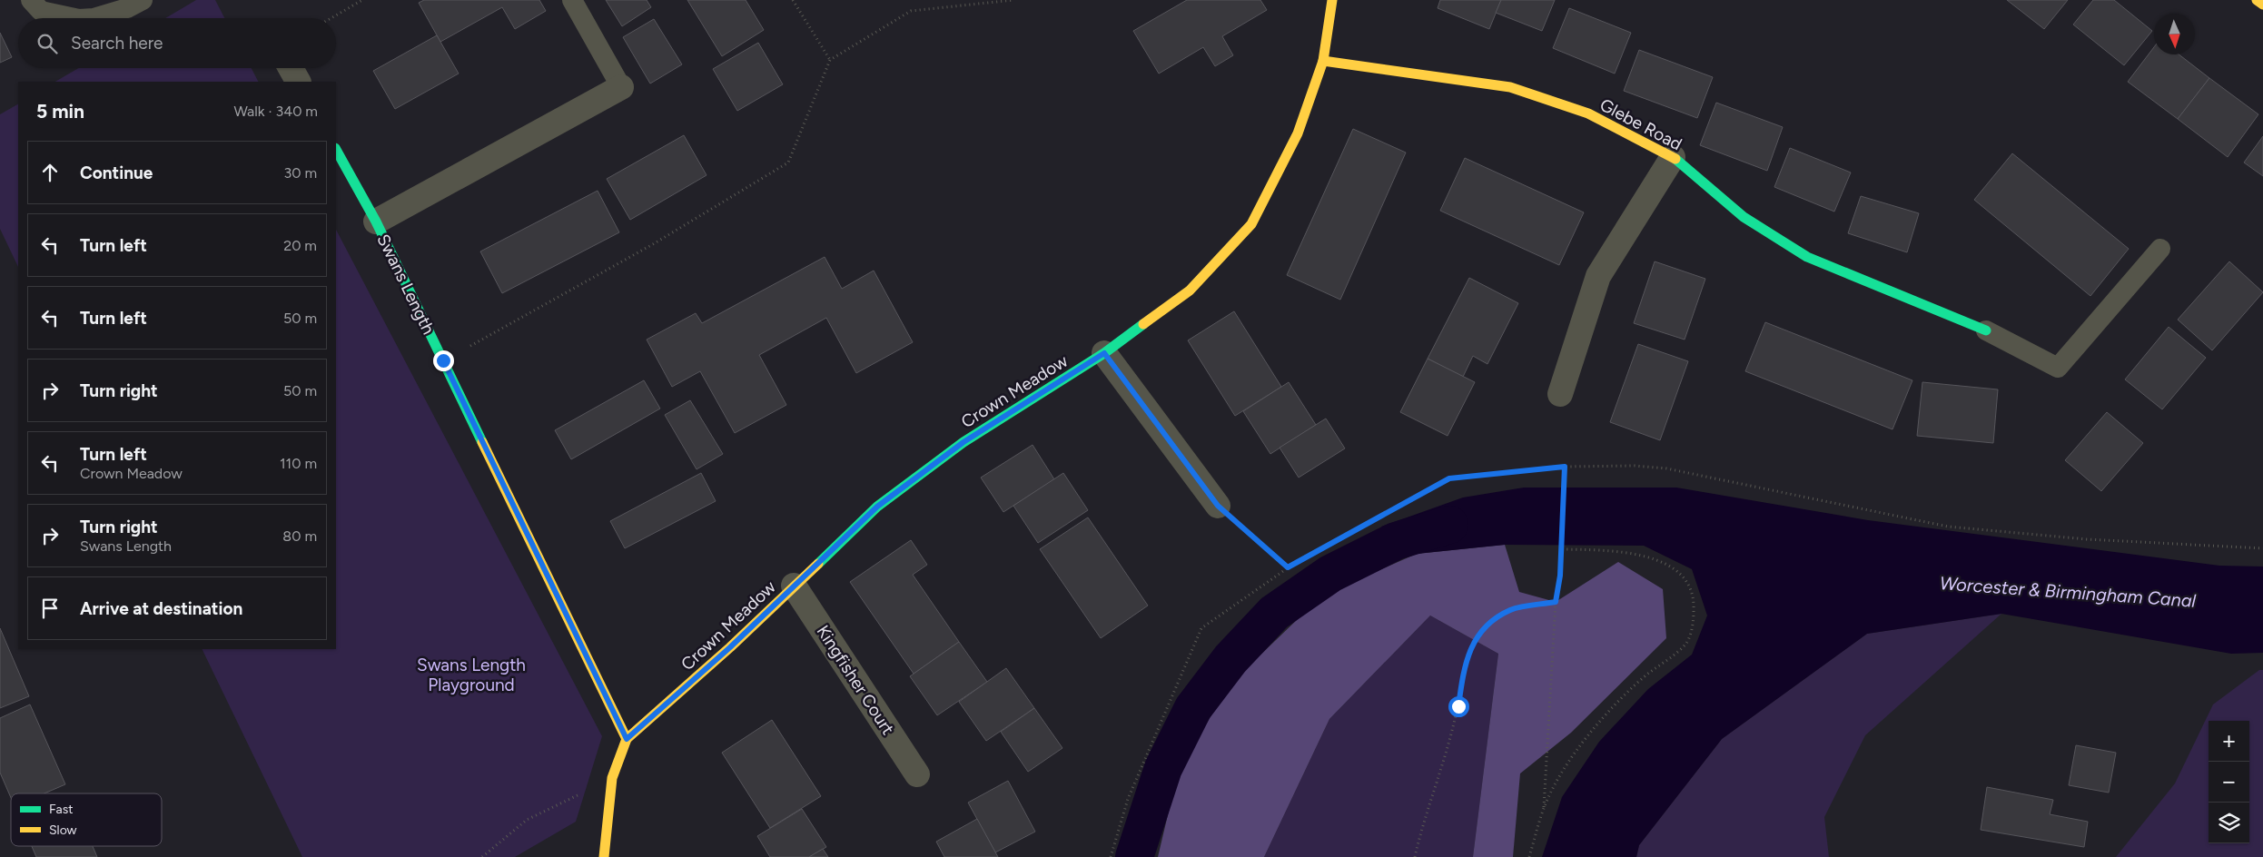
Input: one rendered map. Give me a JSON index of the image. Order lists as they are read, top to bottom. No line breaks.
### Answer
{"streets":{"street":["Glebe Road","Swans Length","Crown Meadow","Kingfisher Court"]},"crossings":[["Glebe Road","Crown Meadow"],["Swans Length","Crown Meadow"],["Crown Meadow","Kingfisher Court"]],"water":["Worcester & Birmingham Canal"],"parks":["Swans Length Playground"],"legend":["Fast","Slow"],"north":"bottom","page":{"search":"Search here","heading":["5 min","Walk · 340 m"],"list":[["Continue","30 m"],["Turn left","20 m"],["Turn left","50 m"],["Turn right","50 m"],["Turn left","Crown Meadow","110 m"],["Turn right","Swans Length","80 m"],"Arrive at destination"],"map_buttons":["+","−"]}}
